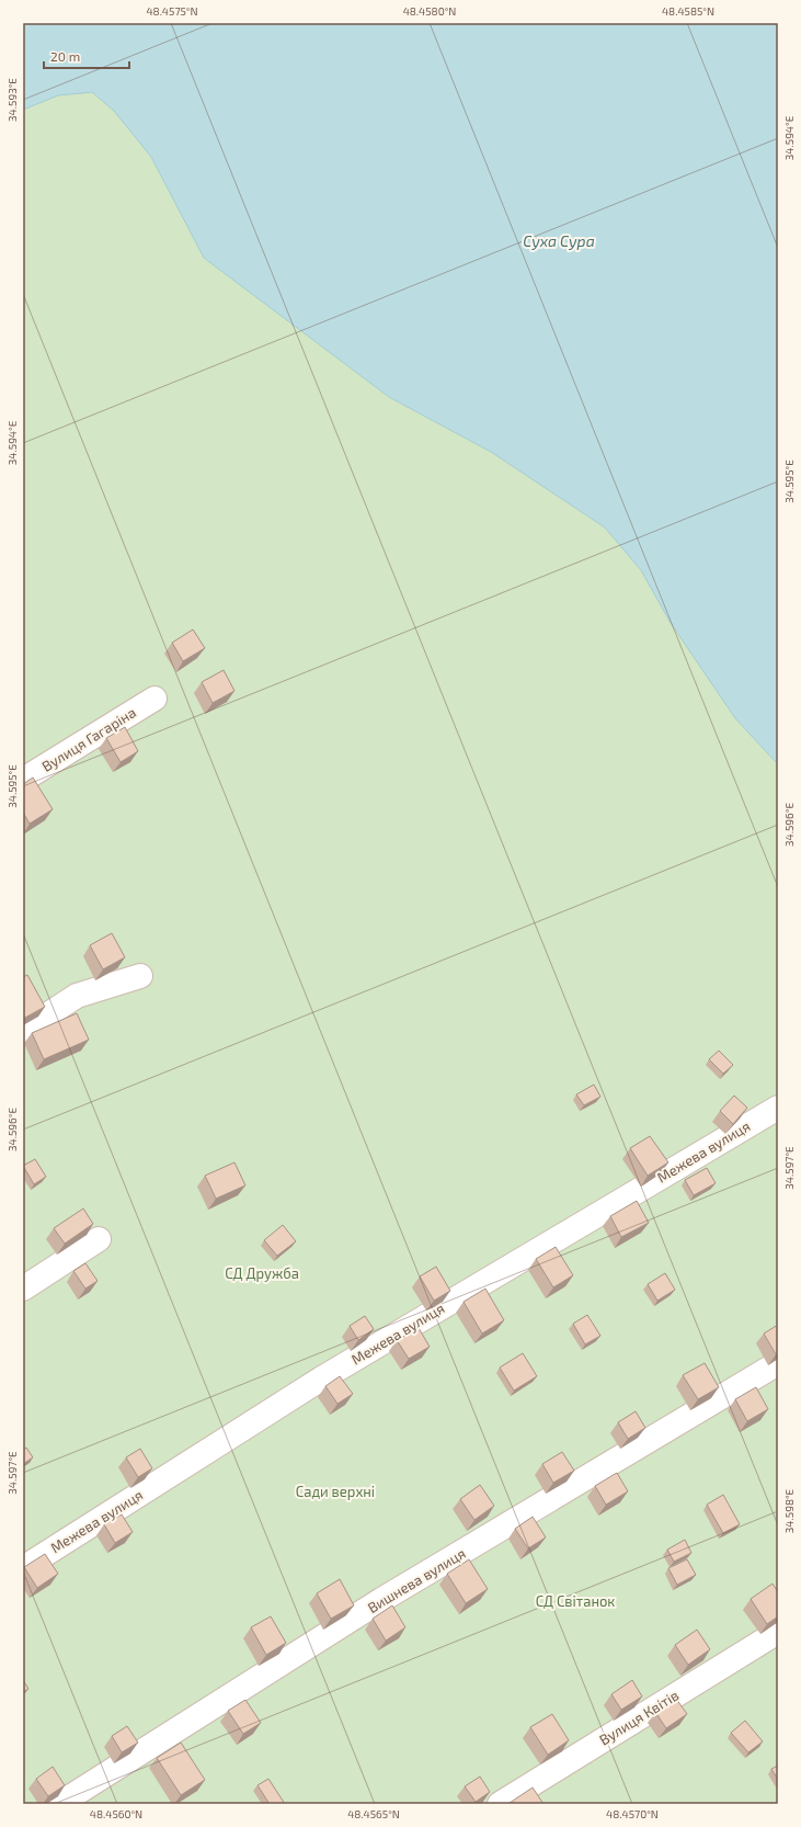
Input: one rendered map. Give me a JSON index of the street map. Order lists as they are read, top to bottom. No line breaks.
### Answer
{"streets":{"lane":["Вулиця Гагаріна","Межева вулиця","Вишнева вулиця","Вулиця Квітів"]},"water":["Суха Сура"],"parks":["СД Дружба","Сади верхні","СД Світанок"],"scale_bar":"20 m","coordinates":["48.4575°N","48.4580°N","48.4585°N","34.593°E","34.594°E","34.595°E","34.596°E","34.597°E","34.598°E","48.4560°N","48.4565°N","48.4570°N"]}
